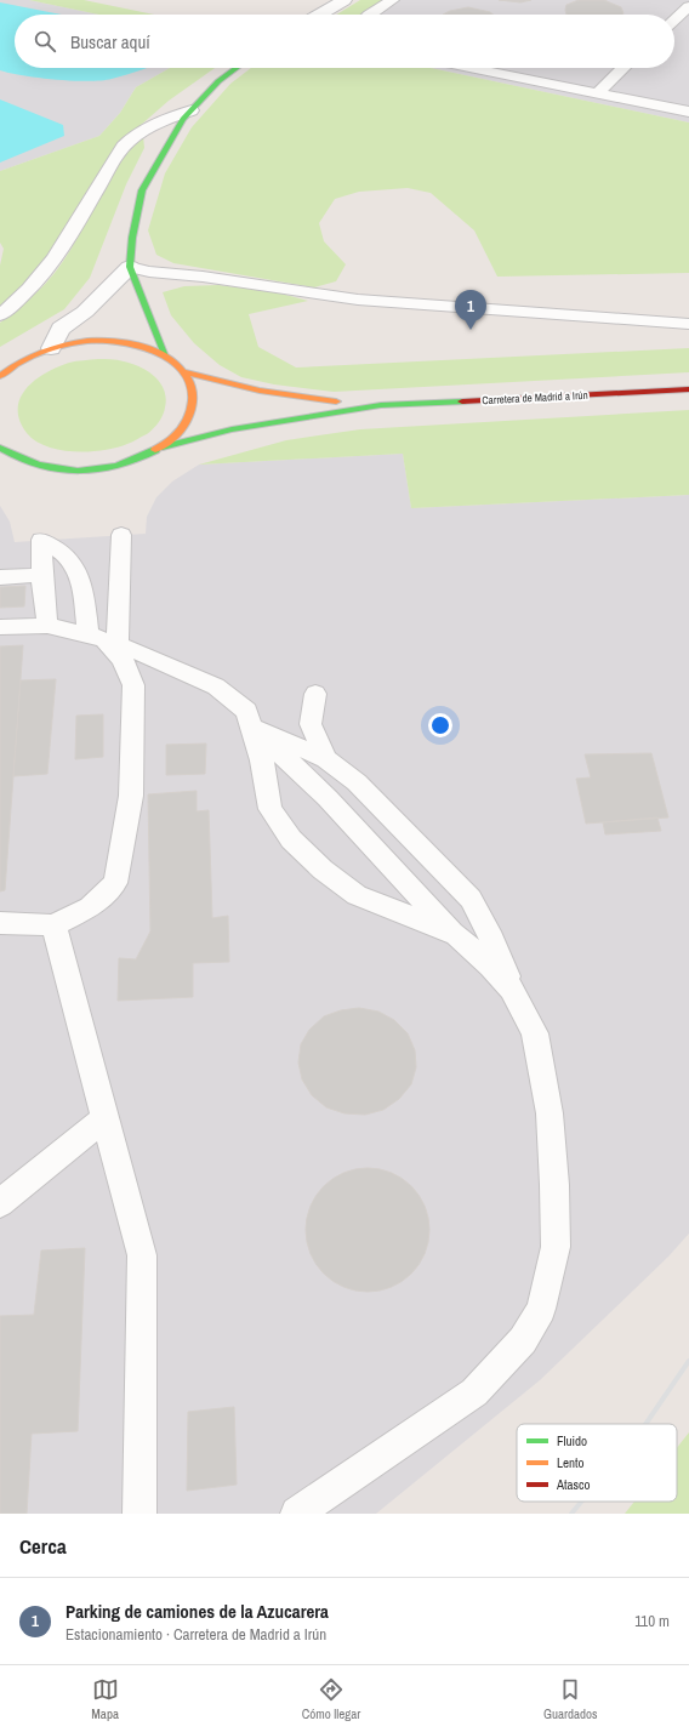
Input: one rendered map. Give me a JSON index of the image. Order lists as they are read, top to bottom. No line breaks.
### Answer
{"streets":{"main road":["Carretera de Madrid a Irún"]},"legend":["Fluido","Lento","Atasco"],"page":{"search":"Buscar aquí","pins":"1","heading":"Cerca","list":[{"mark":"1","name":"Parking de camiones de la Azucarera","note":"Estacionamiento · Carretera de Madrid a Irún","value":"110 m"}],"nav":["Mapa","Cómo llegar","Guardados"]}}
